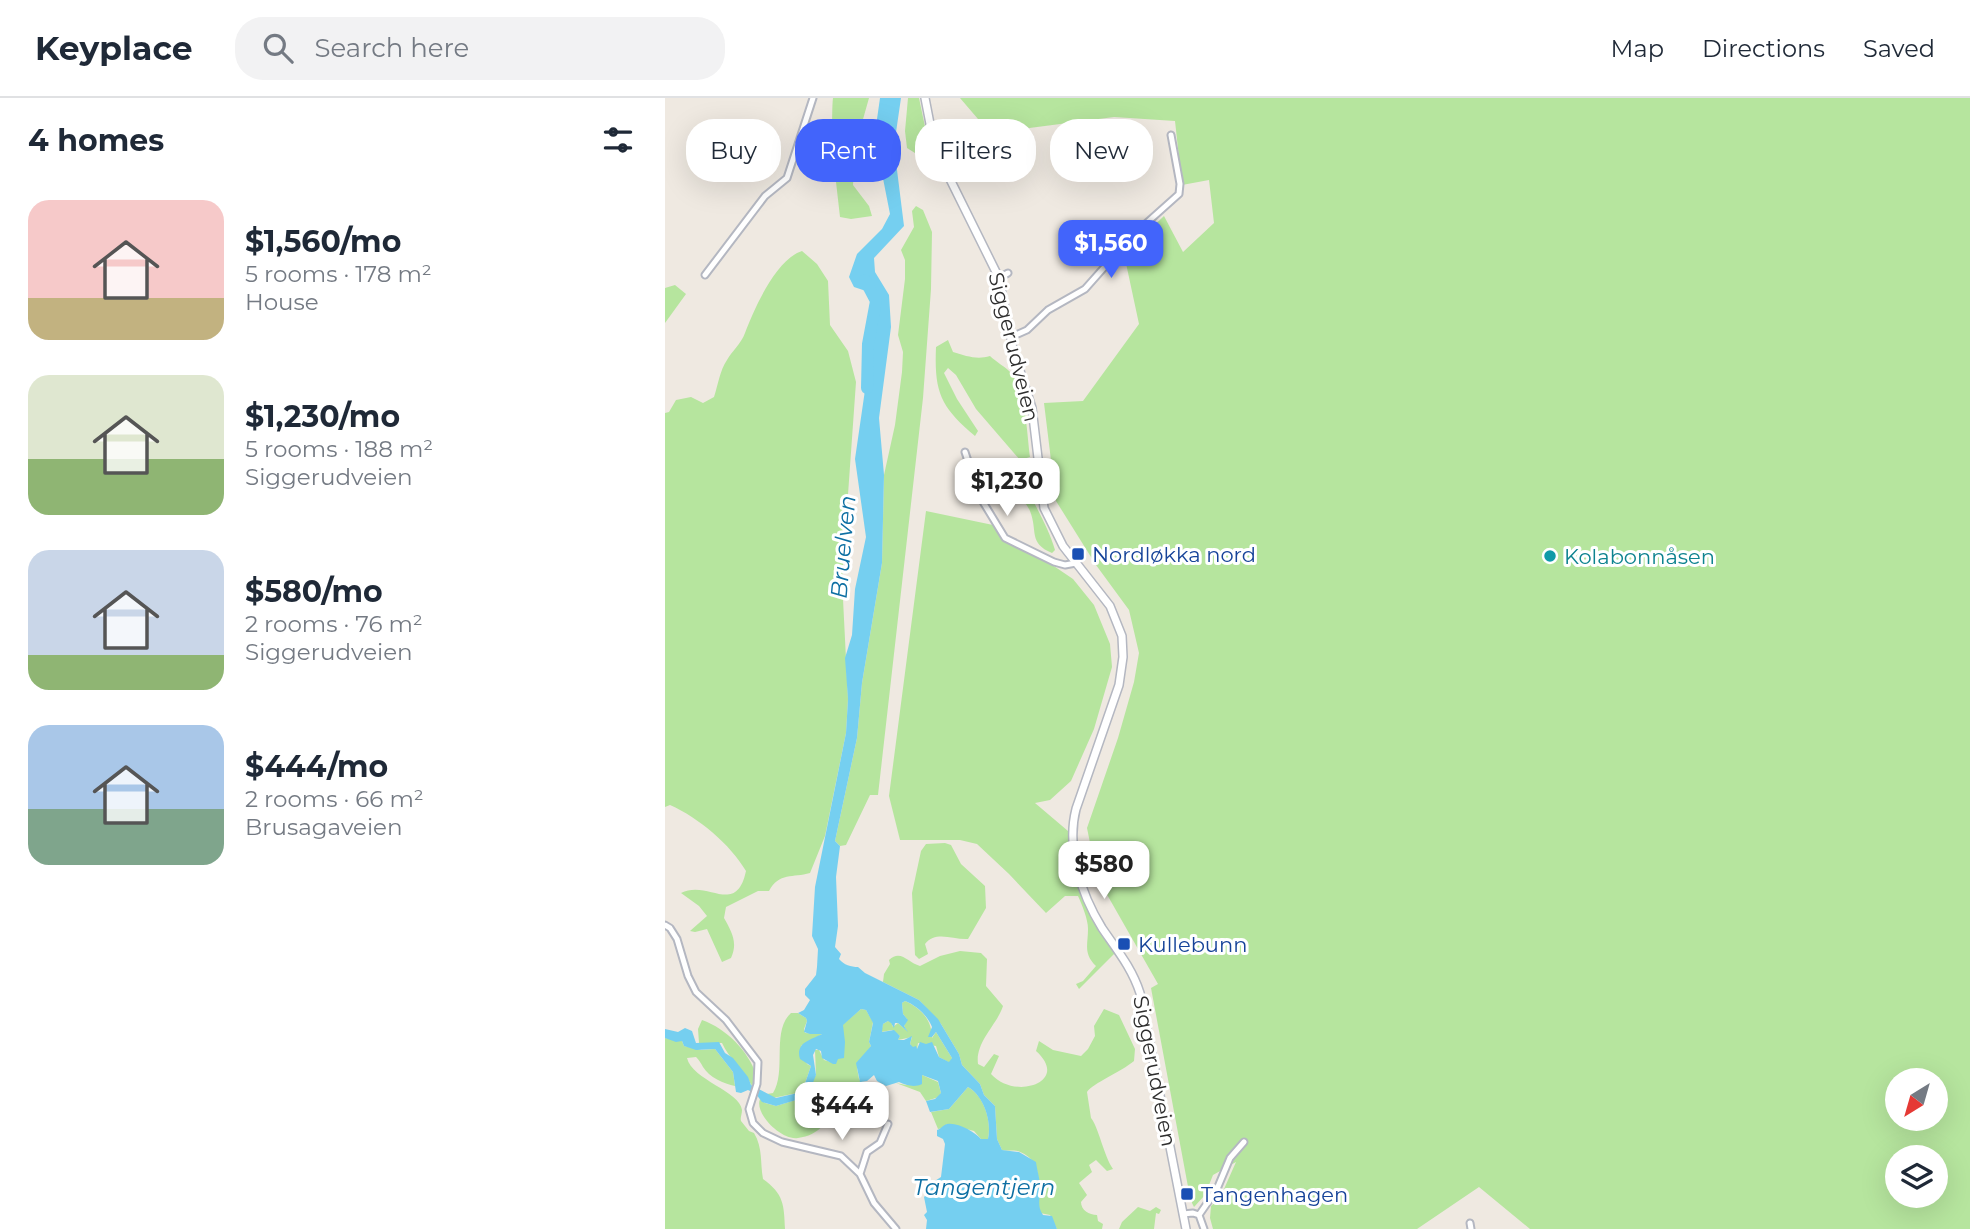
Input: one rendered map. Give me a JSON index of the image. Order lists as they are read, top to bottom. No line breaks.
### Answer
{"streets":{"main road":["Siggerudveien"]},"water":["Bruelven","Tangentjern"],"places":{"transit":["Nordløkka nord","Kullebunn","Tangenhagen"],"other":["Kolabonnåsen"]},"north":"bottom left","page":{"header":"Keyplace","search":"Search here","nav":["Map","Directions","Saved"],"heading":"4 homes","chip":["Buy","Rent","Filters","New"],"list":[{"name":"$1,560/mo","note":"5 rooms · 178 m² · House"},{"name":"$1,230/mo","note":"5 rooms · 188 m² · Siggerudveien"},{"name":"$580/mo","note":"2 rooms · 76 m² · Siggerudveien"},{"name":"$444/mo","note":"2 rooms · 66 m² · Brusagaveien"}],"price":["$1,560","$1,230","$580","$444"]}}
